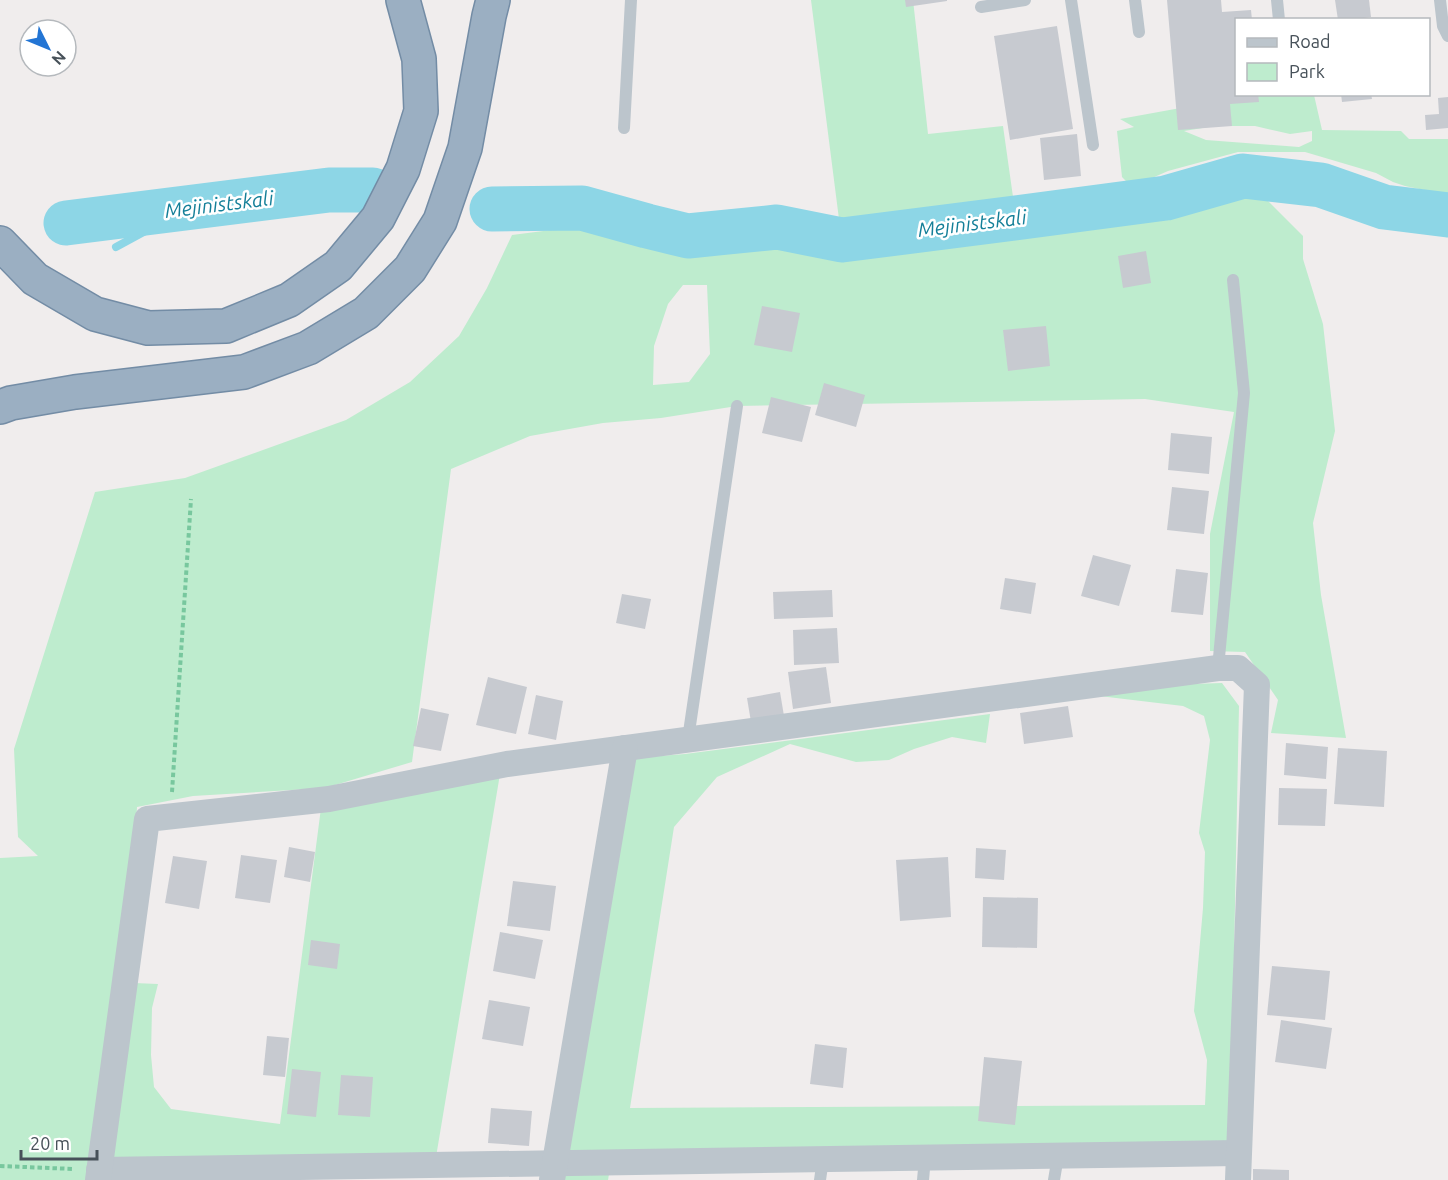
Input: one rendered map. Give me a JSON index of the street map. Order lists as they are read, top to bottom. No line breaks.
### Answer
{"water":["Mejinistskali"],"legend":["Road","Park"],"scale_bar":"20 m","north":"bottom right"}
